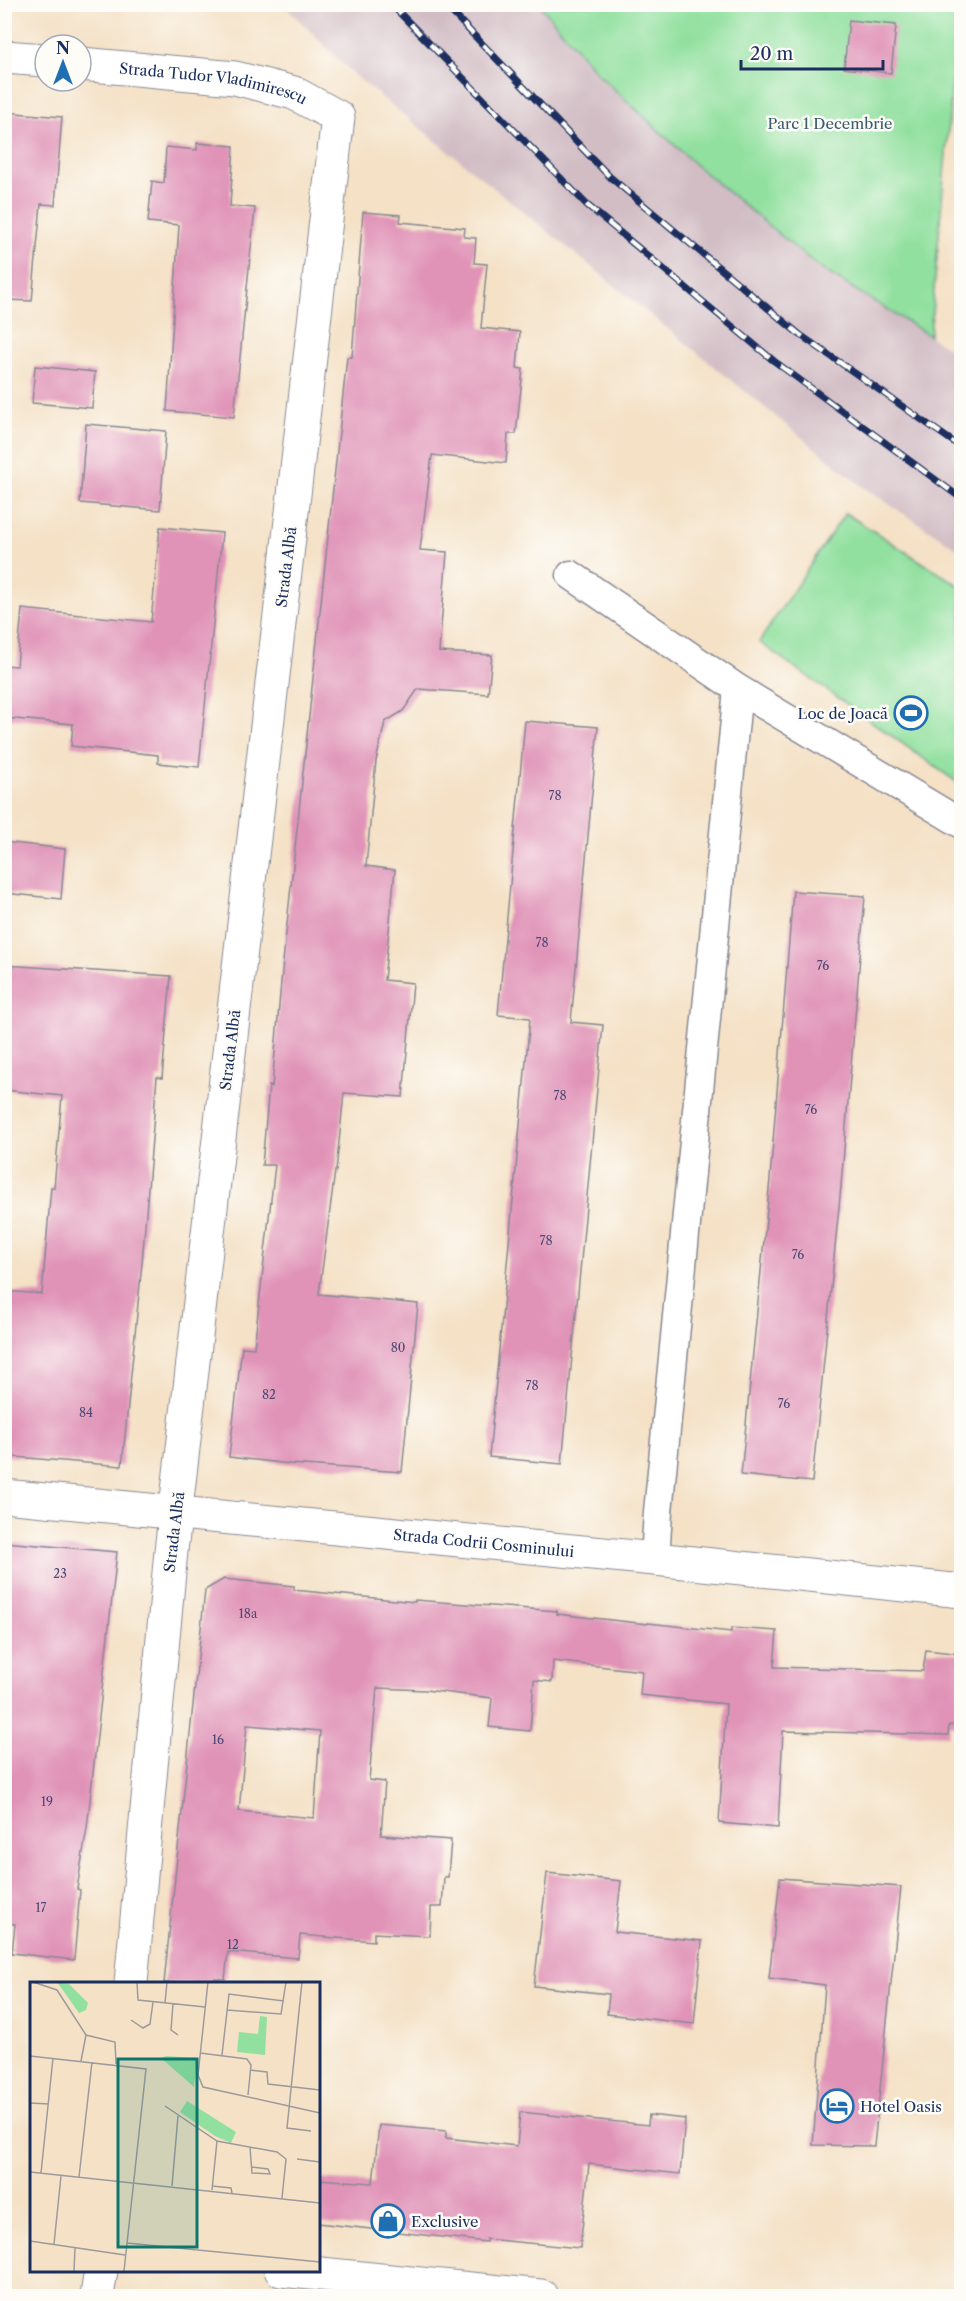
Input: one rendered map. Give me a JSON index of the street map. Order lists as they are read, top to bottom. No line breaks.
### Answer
{"streets":{"street":["Strada Tudor Vladimirescu","Strada Albă","Strada Codrii Cosminului"]},"crossings":[["Strada Tudor Vladimirescu","Strada Albă"],["Strada Albă","Strada Codrii Cosminului"]],"parks":["Parc 1 Decembrie"],"places":{"sports":["Loc de Joacă"],"hotel":["Hotel Oasis"],"shop":["Exclusive"]},"house_numbers":["78","78","76","78","76","78","76","80","78","82","76","84","23","18a","16","19","17","12"],"scale_bar":"20 m","north":"top"}
